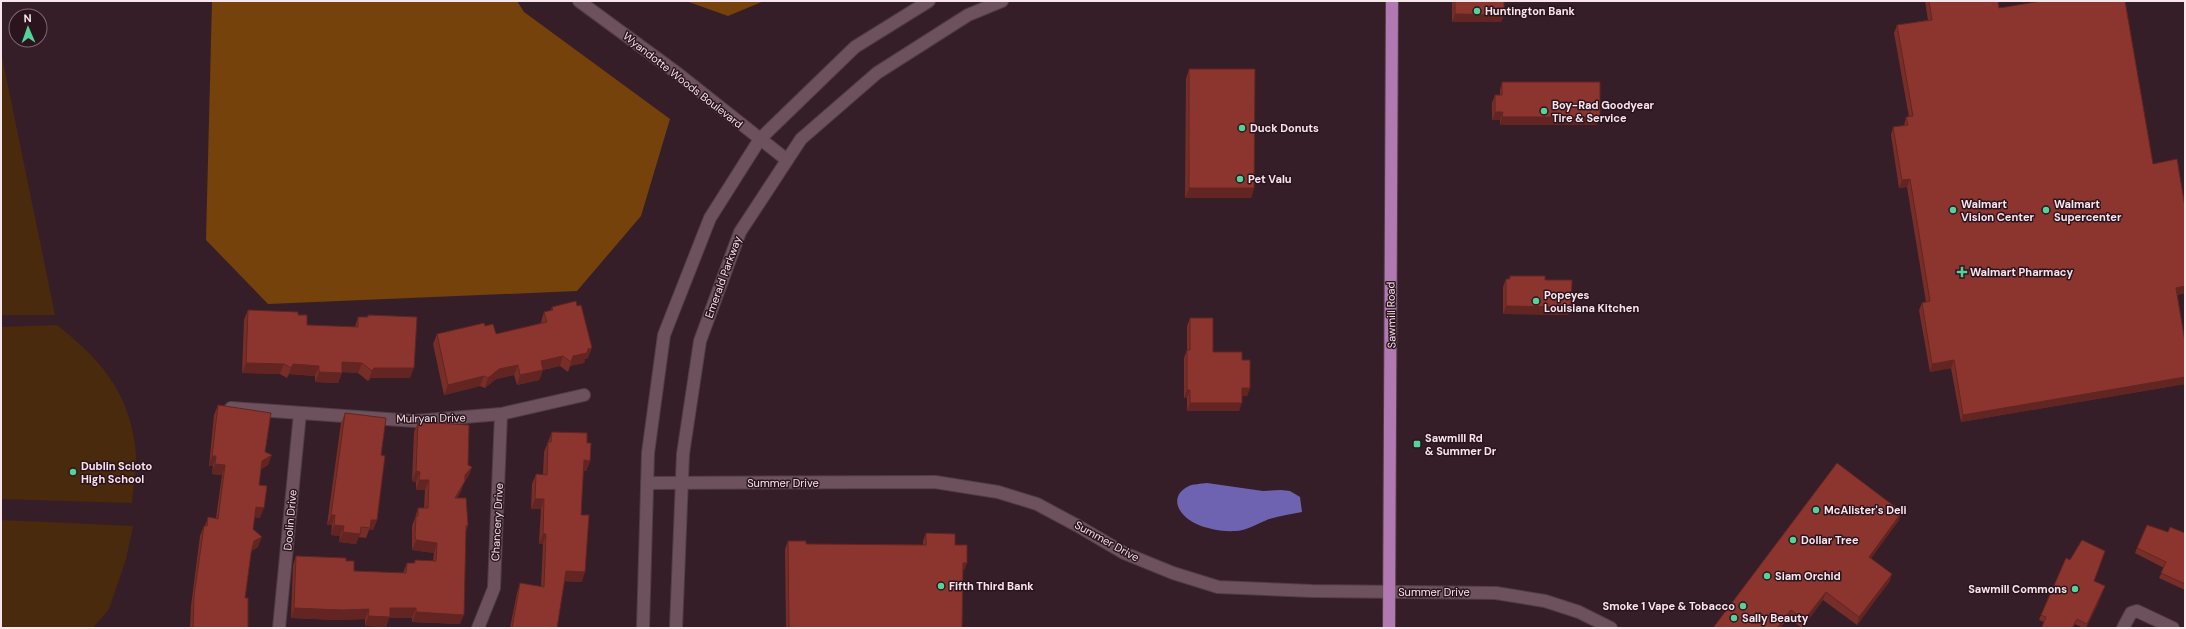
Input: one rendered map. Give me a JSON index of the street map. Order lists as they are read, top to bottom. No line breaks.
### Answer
{"streets":{"main road":["Sawmill Road"],"street":["Wyandotte Woods Boulevard","Emerald Parkway","Mulryan Drive","Summer Drive","Doolin Drive","Chancery Drive"]},"crossings":[["Wyandotte Woods Boulevard","Emerald Parkway"],["Emerald Parkway","Summer Drive"],["Sawmill Road","Summer Drive"],["Mulryan Drive","Doolin Drive"],["Mulryan Drive","Chancery Drive"]],"places":{"other":["Huntington Bank","Boy-Rad Goodyear Tire & Service","Duck Donuts","Pet Valu","Walmart Vision Center","Walmart Supercenter","Popeyes Louisiana Kitchen","Dublin Scioto High School","McAlister's Deli","Dollar Tree","Siam Orchid","Fifth Third Bank","Sawmill Commons","Smoke 1 Vape & Tobacco","Sally Beauty"],"health":["Walmart Pharmacy"],"transit":["Sawmill Rd & Summer Dr"]},"north":"top"}
